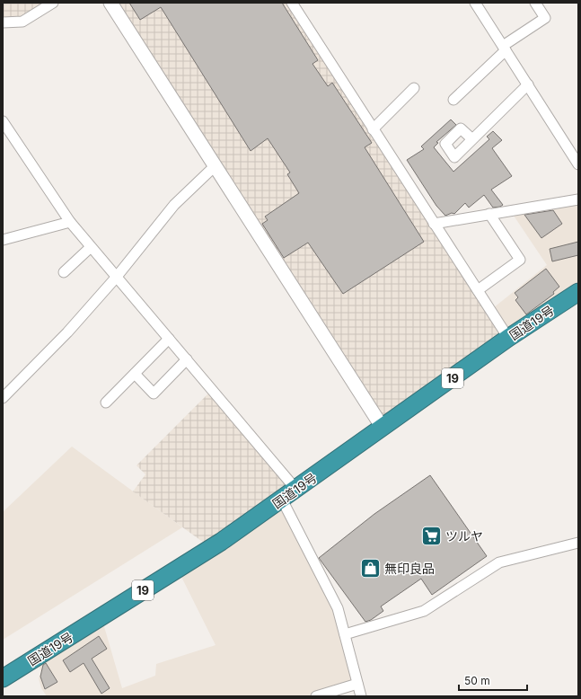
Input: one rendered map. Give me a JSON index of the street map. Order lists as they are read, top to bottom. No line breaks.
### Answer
{"streets":{"highway":["国道19号","19"]},"places":{"supermarket":["ツルヤ"],"shop":["無印良品"]},"scale_bar":"50 m"}
